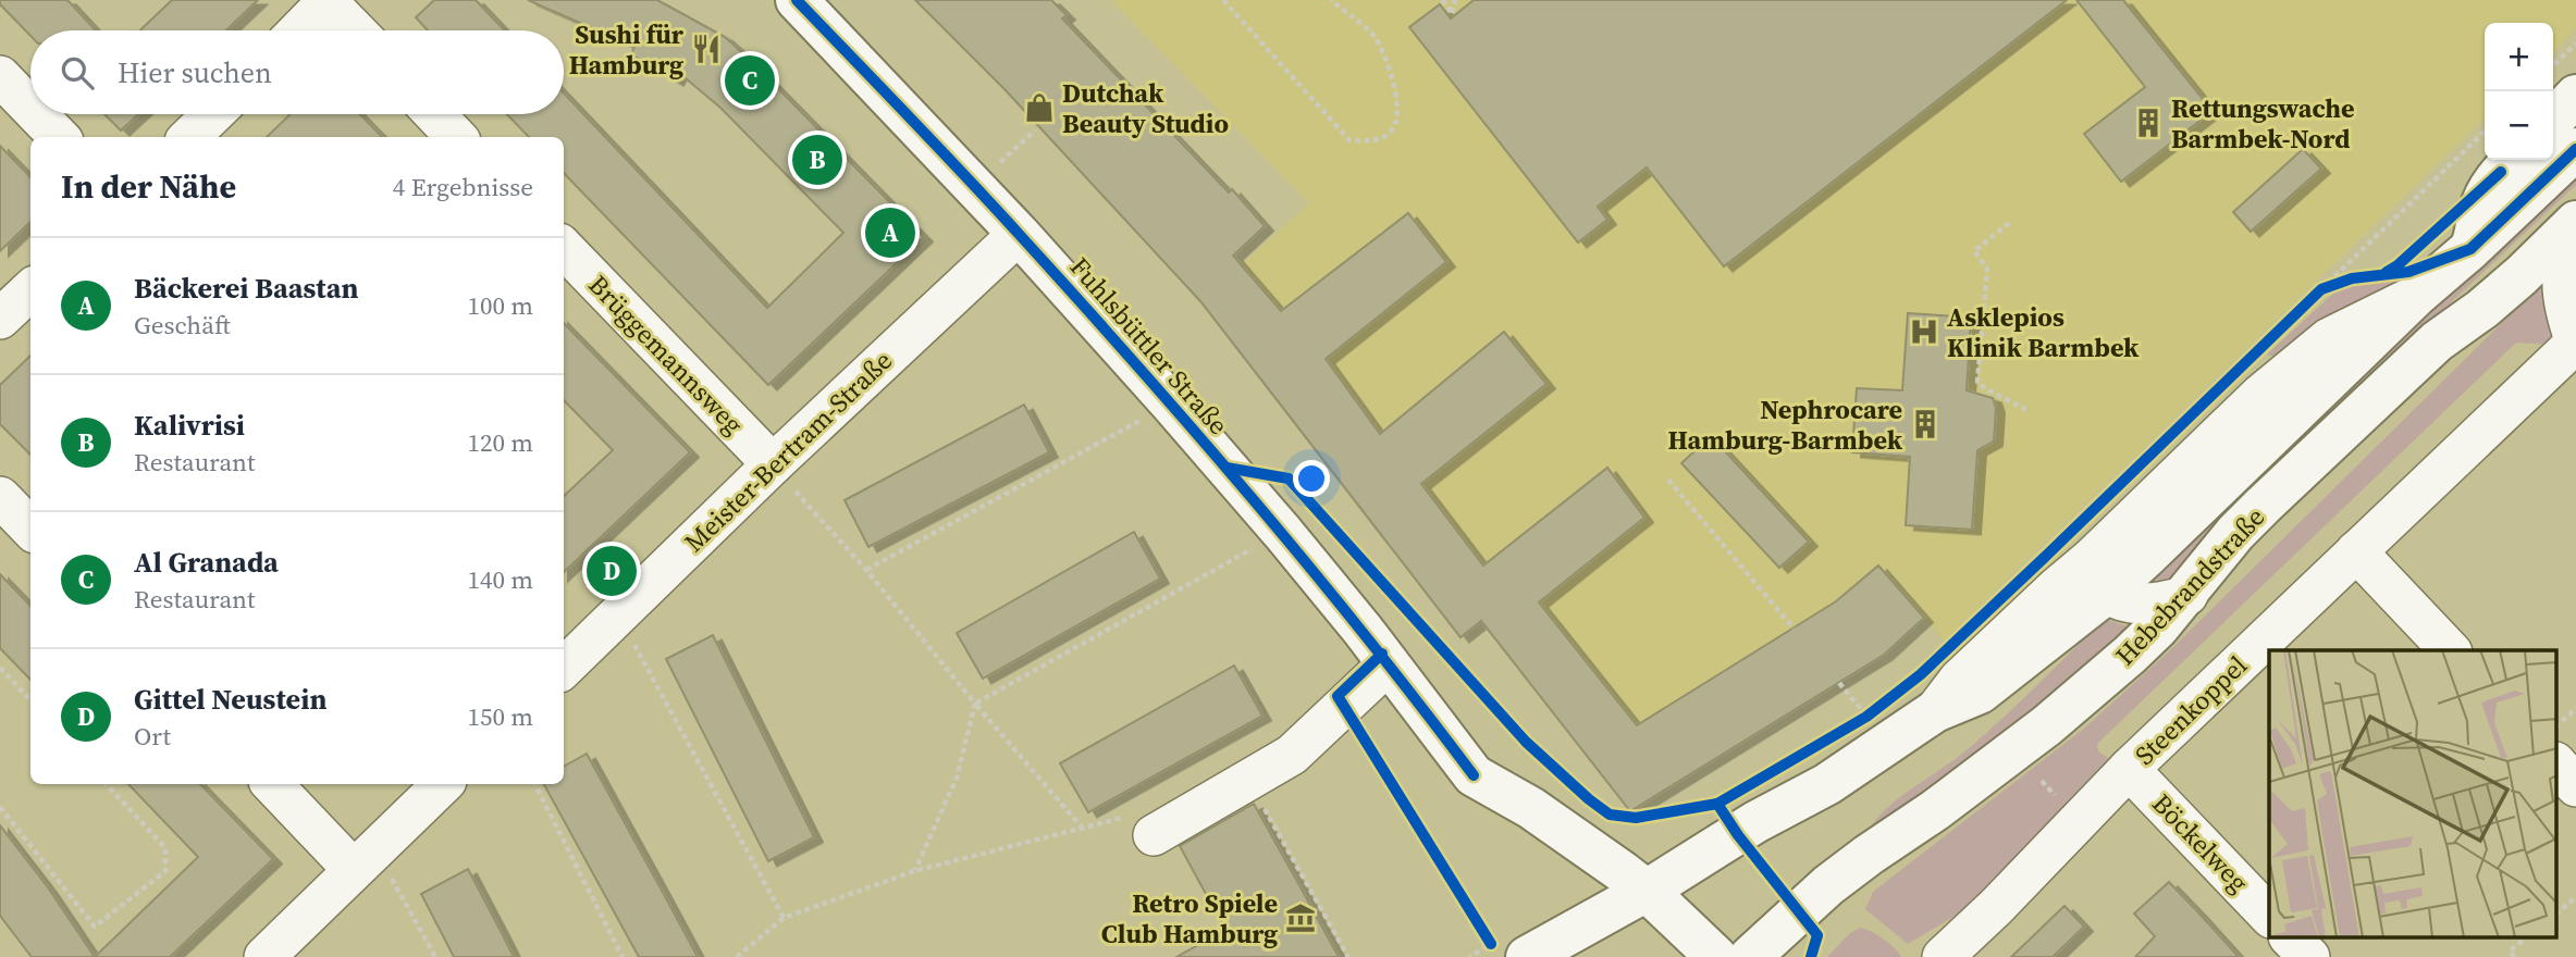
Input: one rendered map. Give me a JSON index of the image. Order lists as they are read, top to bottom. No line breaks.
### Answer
{"streets":{"main road":["Fuhlsbüttler Straße","Hebebrandstraße"],"street":["Brüggemannsweg","Meister-Bertram-Straße","Steenkoppel","Böckelweg"]},"crossings":[["Fuhlsbüttler Straße","Meister-Bertram-Straße"],["Fuhlsbüttler Straße","Hebebrandstraße"],["Brüggemannsweg","Meister-Bertram-Straße"],["Hebebrandstraße","Steenkoppel"],["Steenkoppel","Böckelweg"]],"places":{"restaurant":["Sushi für Hamburg"],"shop":["Dutchak Beauty Studio"],"building":["Rettungswache Barmbek-Nord","Nephrocare Hamburg-Barmbek"],"hospital":["Asklepios Klinik Barmbek"],"museum":["Retro Spiele Club Hamburg"]},"page":{"map_buttons":["+","−"],"search":"Hier suchen","pins":["C","B","A","D"],"heading":["In der Nähe","4 Ergebnisse"],"list":[{"mark":"A","name":"Bäckerei Baastan","note":"Geschäft","value":"100 m"},{"mark":"B","name":"Kalivrisi","note":"Restaurant","value":"120 m"},{"mark":"C","name":"Al Granada","note":"Restaurant","value":"140 m"},{"mark":"D","name":"Gittel Neustein","note":"Ort","value":"150 m"}]}}
